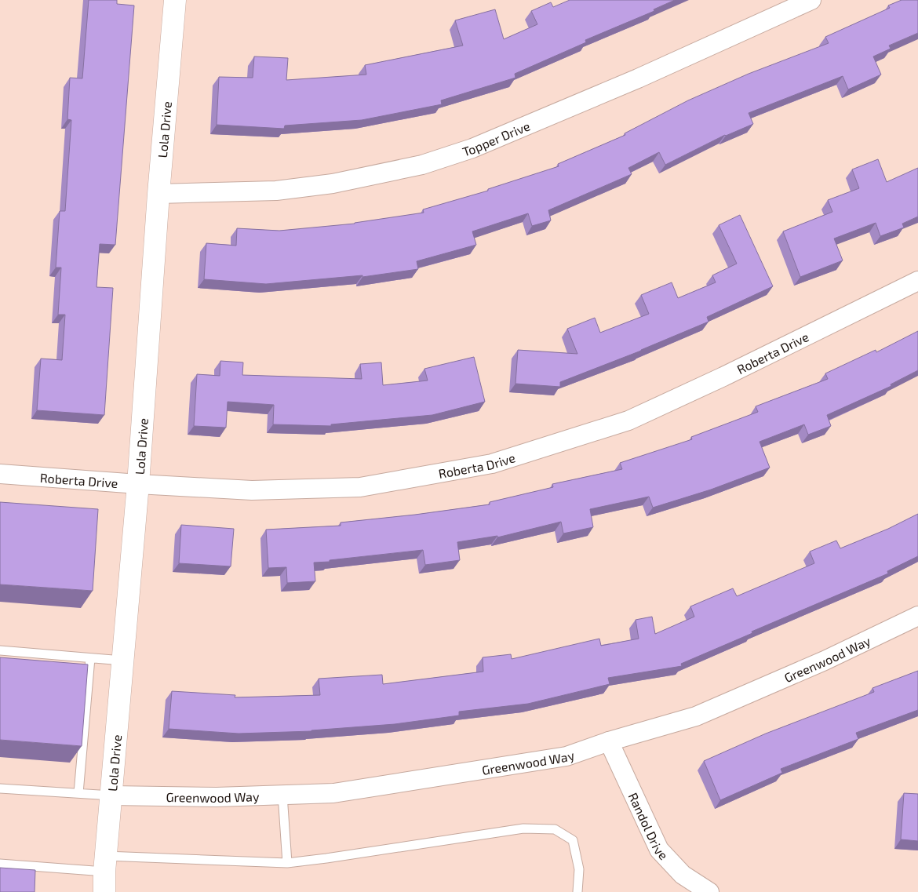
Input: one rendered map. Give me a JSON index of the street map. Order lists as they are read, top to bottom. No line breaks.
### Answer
{"streets":{"street":["Lola Drive","Topper Drive","Roberta Drive","Greenwood Way","Randol Drive"]},"crossings":[["Lola Drive","Topper Drive"],["Lola Drive","Roberta Drive"],["Lola Drive","Greenwood Way"],["Greenwood Way","Randol Drive"]]}
